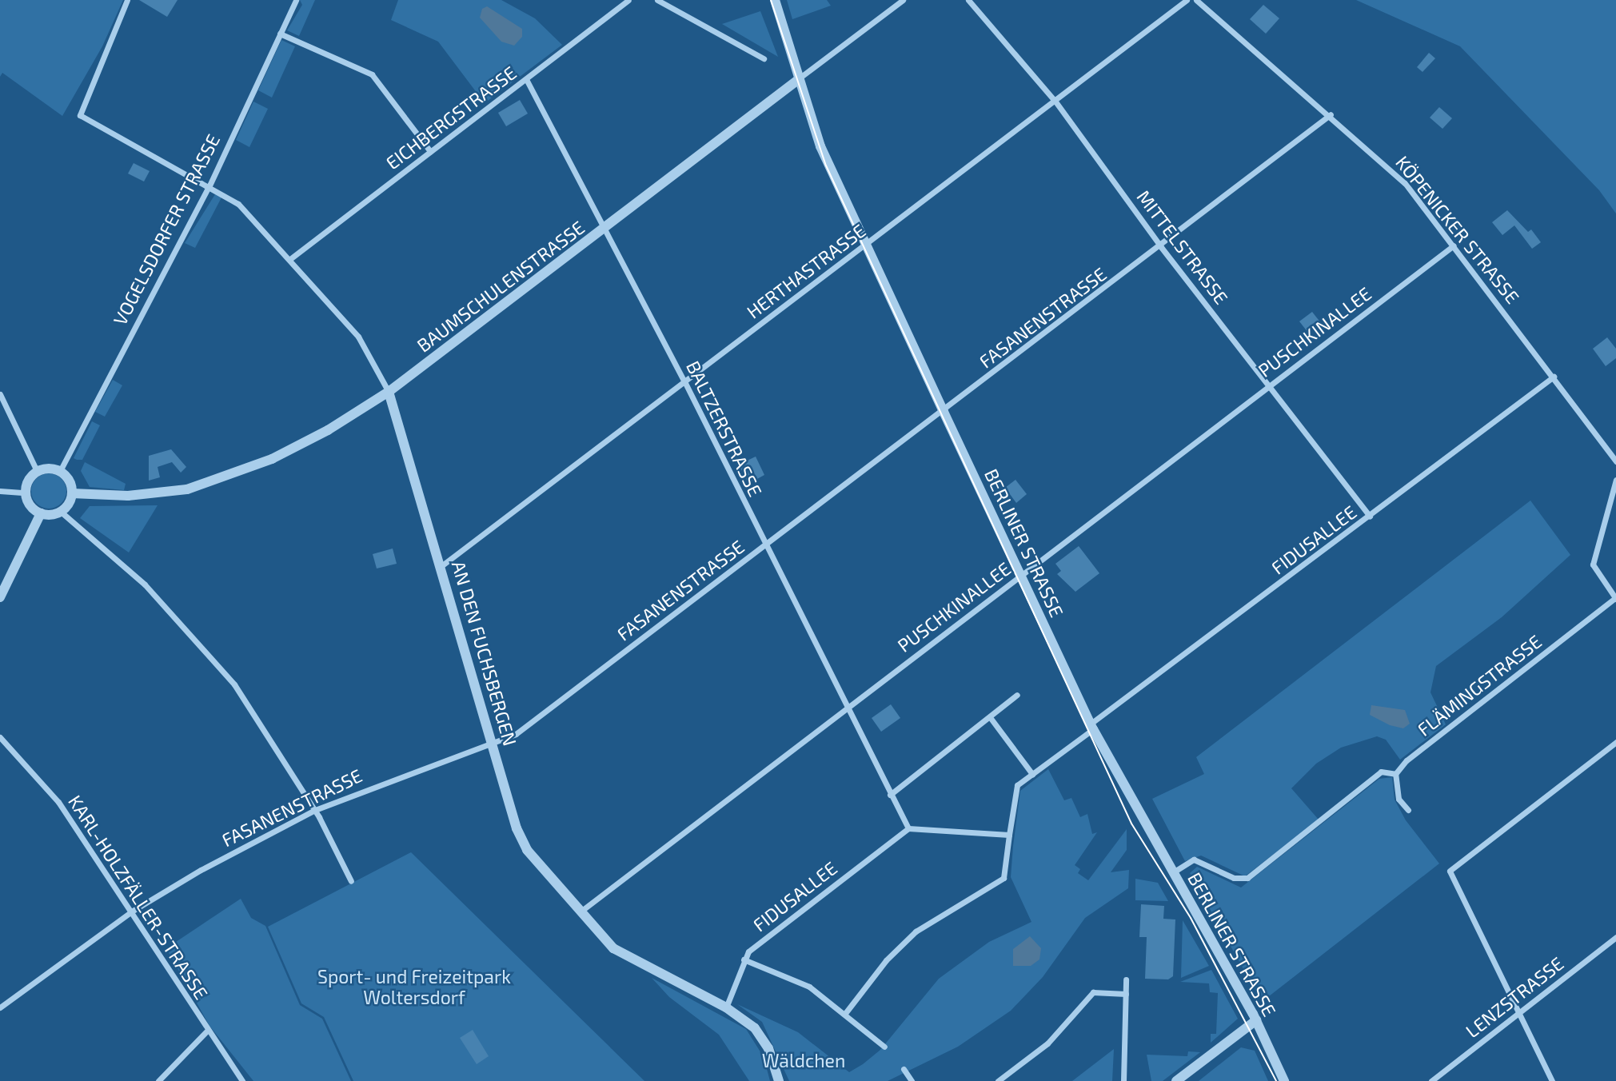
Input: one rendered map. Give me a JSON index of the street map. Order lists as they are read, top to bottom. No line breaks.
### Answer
{"streets":{"street":["EICHBERGSTRASSE","VOGELSDORFER STRASSE","KÖPENICKER STRASSE","MITTELSTRASSE","HERTHASTRASSE","BAUMSCHULENSTRASSE","FASANENSTRASSE","PUSCHKINALLEE","BALTZERSTRASSE","FIDUSALLEE","BERLINER STRASSE","AN DEN FUCHSBERGEN","FLÄMINGSTRASSE","KARL-HOLZFÄLLER-STRASSE","LENZSTRASSE"]},"crossings":[["EICHBERGSTRASSE","BALTZERSTRASSE"],["EICHBERGSTRASSE","AN DEN FUCHSBERGEN"],["VOGELSDORFER STRASSE","BAUMSCHULENSTRASSE"],["VOGELSDORFER STRASSE","AN DEN FUCHSBERGEN"],["KÖPENICKER STRASSE","FASANENSTRASSE"],["KÖPENICKER STRASSE","PUSCHKINALLEE"],["KÖPENICKER STRASSE","FIDUSALLEE"],["MITTELSTRASSE","HERTHASTRASSE"],["MITTELSTRASSE","FASANENSTRASSE"],["MITTELSTRASSE","PUSCHKINALLEE"],["MITTELSTRASSE","FIDUSALLEE"],["HERTHASTRASSE","BALTZERSTRASSE"],["HERTHASTRASSE","BERLINER STRASSE"],["HERTHASTRASSE","AN DEN FUCHSBERGEN"],["BAUMSCHULENSTRASSE","BALTZERSTRASSE"],["BAUMSCHULENSTRASSE","BERLINER STRASSE"],["BAUMSCHULENSTRASSE","AN DEN FUCHSBERGEN"],["FASANENSTRASSE","BALTZERSTRASSE"],["FASANENSTRASSE","BERLINER STRASSE"],["FASANENSTRASSE","AN DEN FUCHSBERGEN"],["FASANENSTRASSE","KARL-HOLZFÄLLER-STRASSE"],["PUSCHKINALLEE","BALTZERSTRASSE"],["PUSCHKINALLEE","BERLINER STRASSE"],["PUSCHKINALLEE","AN DEN FUCHSBERGEN"],["FIDUSALLEE","BERLINER STRASSE"]],"parks":["Sport- und Freizeitpark Woltersdorf","Wäldchen"]}
